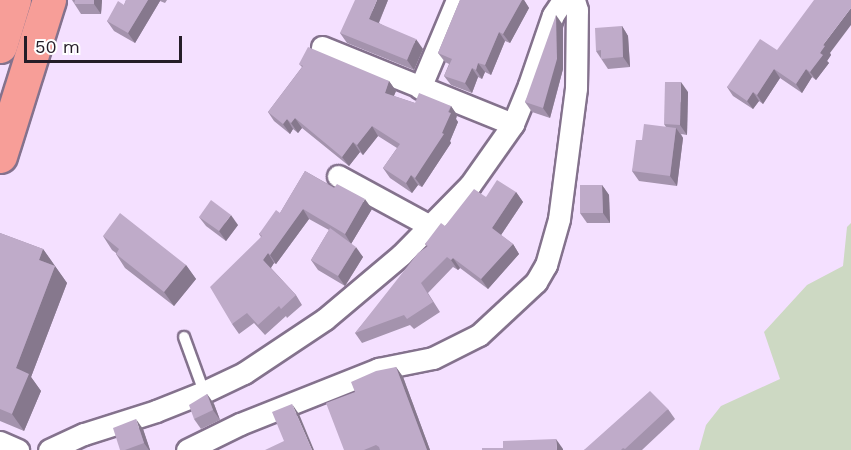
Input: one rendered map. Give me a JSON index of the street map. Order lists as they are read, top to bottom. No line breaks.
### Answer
{"scale_bar":"50 m"}
